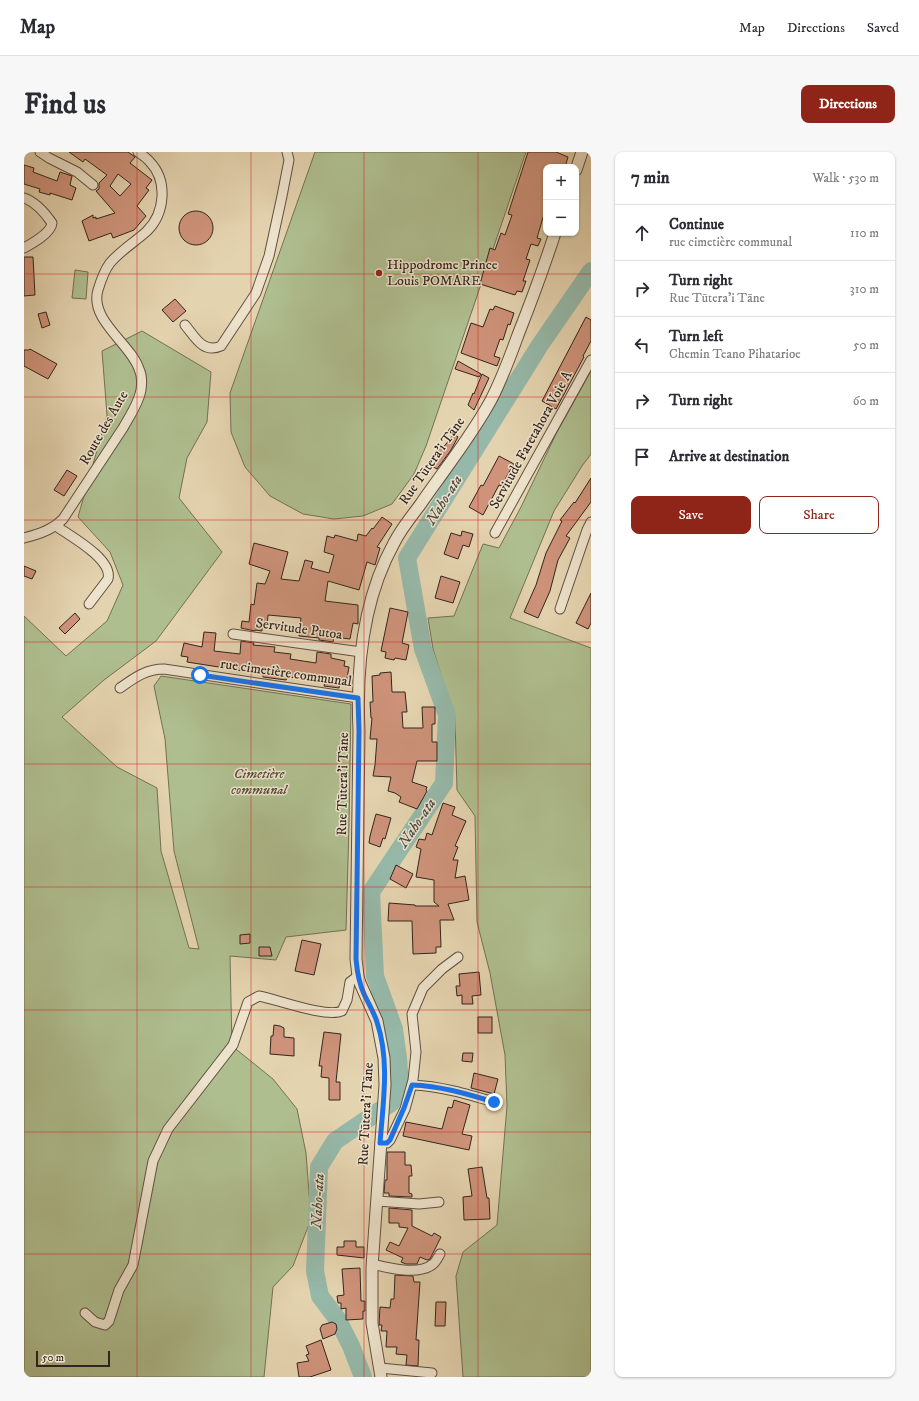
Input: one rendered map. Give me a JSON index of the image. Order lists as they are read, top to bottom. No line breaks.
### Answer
{"streets":{"street":["Route des Aute","Servitude Faretahora Voie A","Rue Tūtera'i Tāne","Servitude Putoa","rue cimetière communal"]},"crossings":[["Rue Tūtera'i Tāne","Servitude Putoa"],["Rue Tūtera'i Tāne","rue cimetière communal"]],"water":["Naho-ata"],"parks":["Cimetière communal"],"places":["Hippodrome Prince Louis POMARE"],"scale_bar":"50 m","page":{"header":"Map","nav":["Map","Directions","Saved"],"buttons":["Directions",["Save","Share"]],"title":"Find us","heading":["7 min","Walk · 530 m"],"map_buttons":["+","−"],"list":[["Continue","rue cimetière communal","110 m"],["Turn right","Rue Tūtera'i Tāne","310 m"],["Turn left","Chemin Teano Pihatarioe","50 m"],["Turn right","60 m"],"Arrive at destination"],"scale":"50 m"}}
